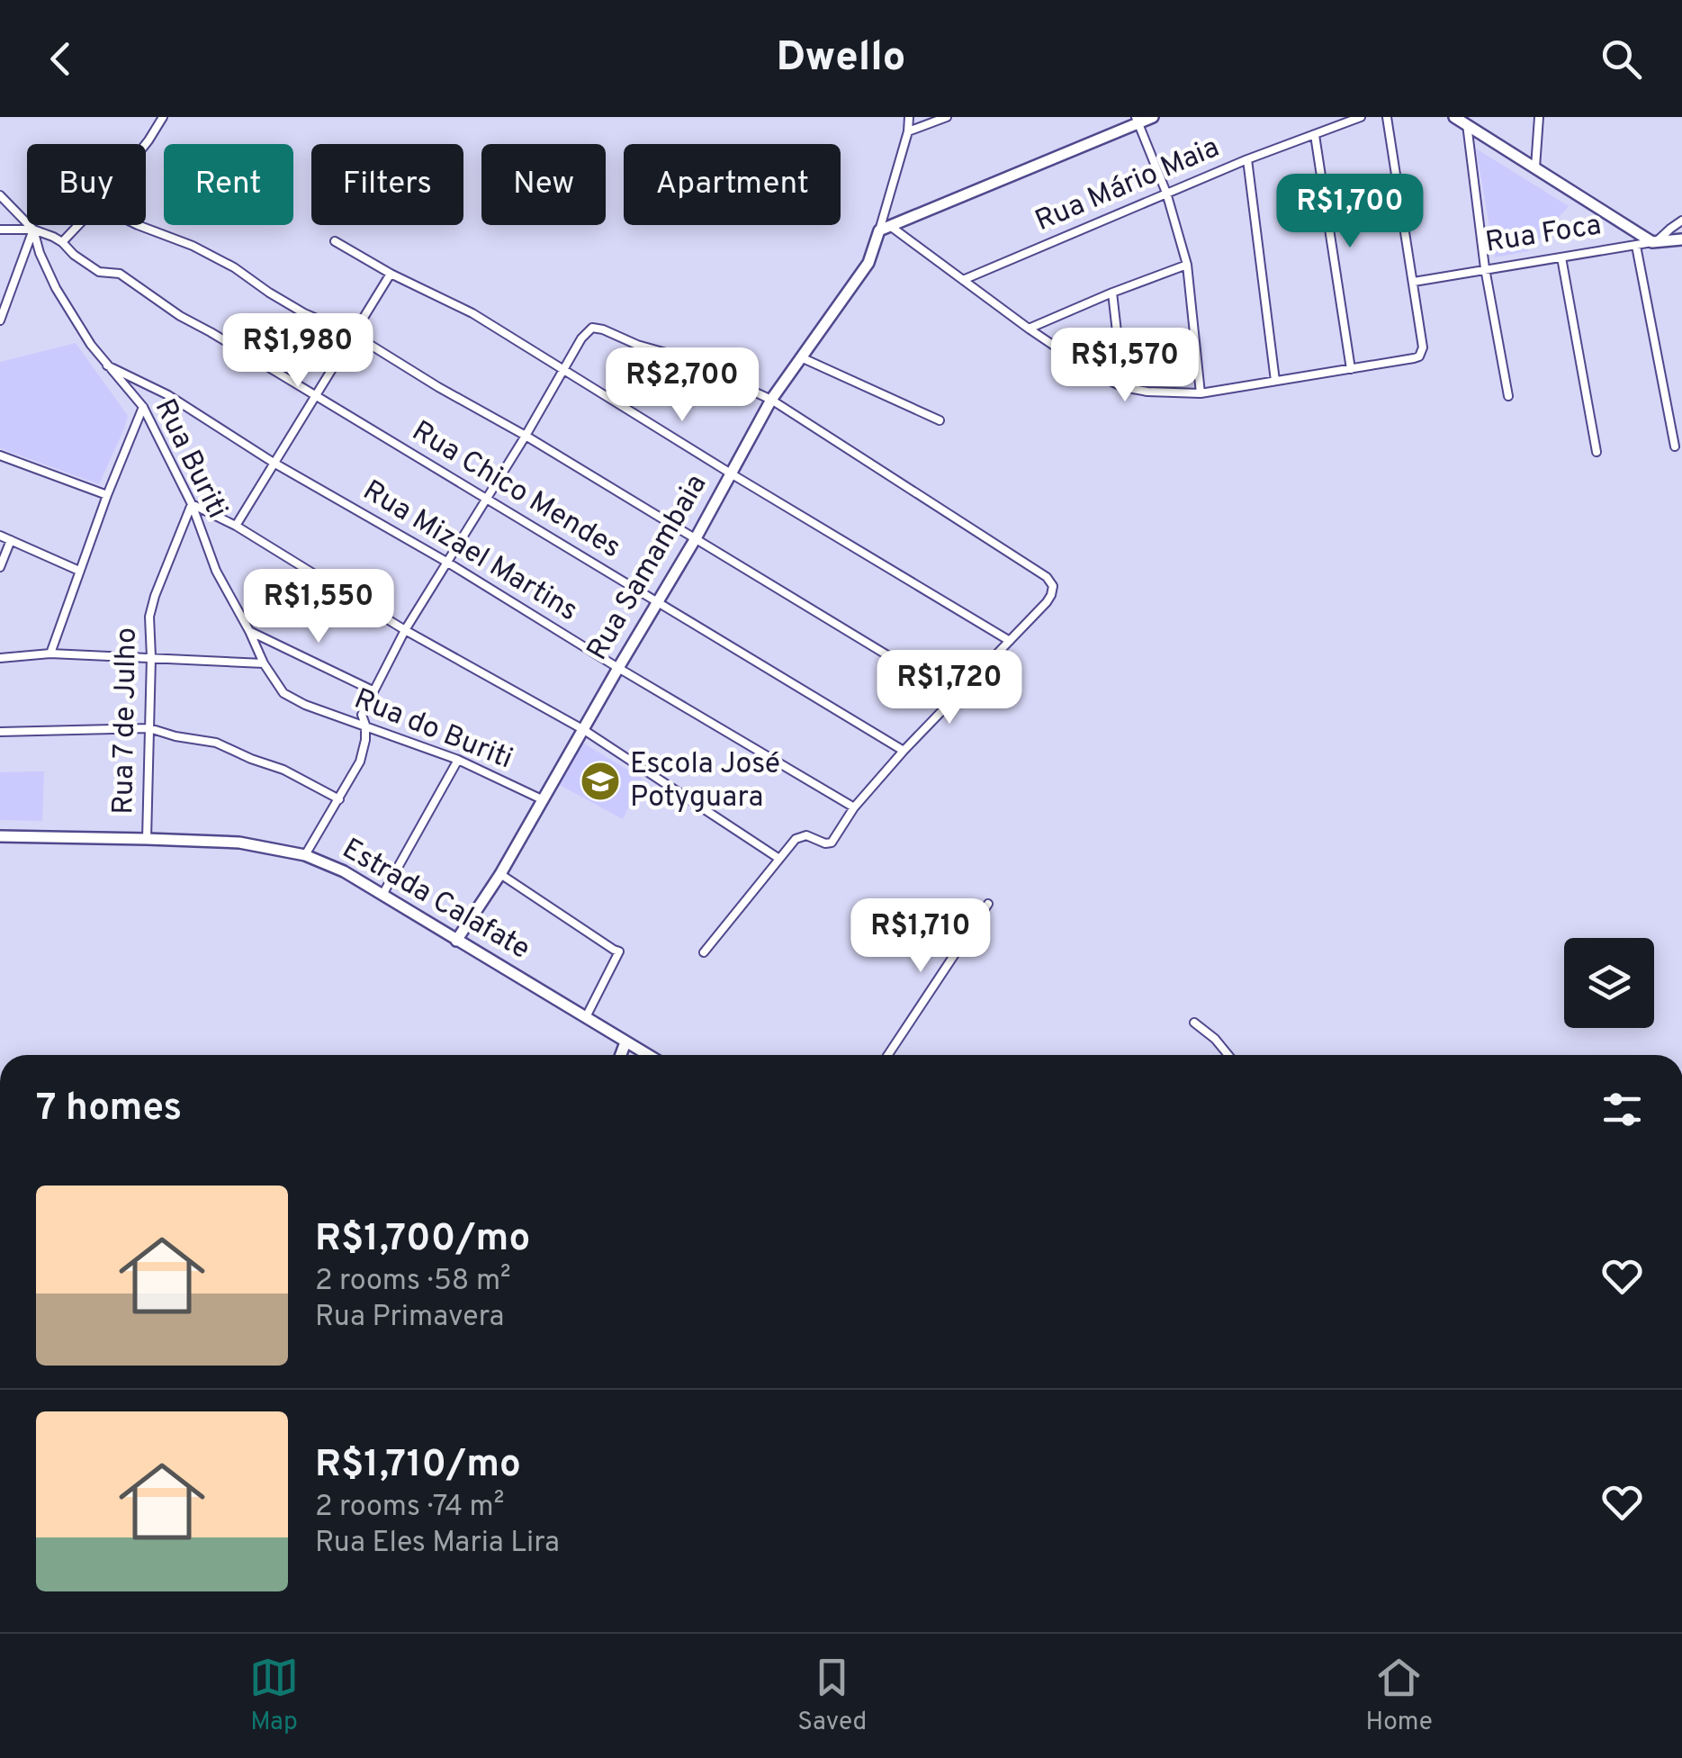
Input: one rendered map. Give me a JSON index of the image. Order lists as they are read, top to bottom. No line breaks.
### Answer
{"streets":{"street":["Rua Mário Maia","Rua Foca","Rua Buriti","Rua Chico Mendes","Rua Mizael Martins","Rua Samambaia","Rua 7 de Julho","Rua do Buriti","Estrada Calafate"]},"crossings":[["Rua Buriti","Rua Chico Mendes"],["Rua Buriti","Rua Mizael Martins"],["Rua Buriti","Rua 7 de Julho"],["Rua Buriti","Rua do Buriti"],["Rua Chico Mendes","Rua Samambaia"],["Rua Mizael Martins","Rua Samambaia"],["Rua Samambaia","Rua do Buriti"],["Rua Samambaia","Estrada Calafate"],["Rua 7 de Julho","Estrada Calafate"]],"places":{"school or university":["Escola José Potyguara"]},"page":{"header":"Dwello","chip":["Buy","Rent","Filters","New","Apartment"],"price":["R$1,700","R$1,980","R$1,570","R$2,700","R$1,550","R$1,720","R$1,710"],"heading":"7 homes","list":[{"name":"R$1,700/mo","note":"2 rooms · 58 m² · Rua Primavera"},{"name":"R$1,710/mo","note":"2 rooms · 74 m² · Rua Eles Maria Lira"}],"tabs":["Map","Saved","Home"]}}
